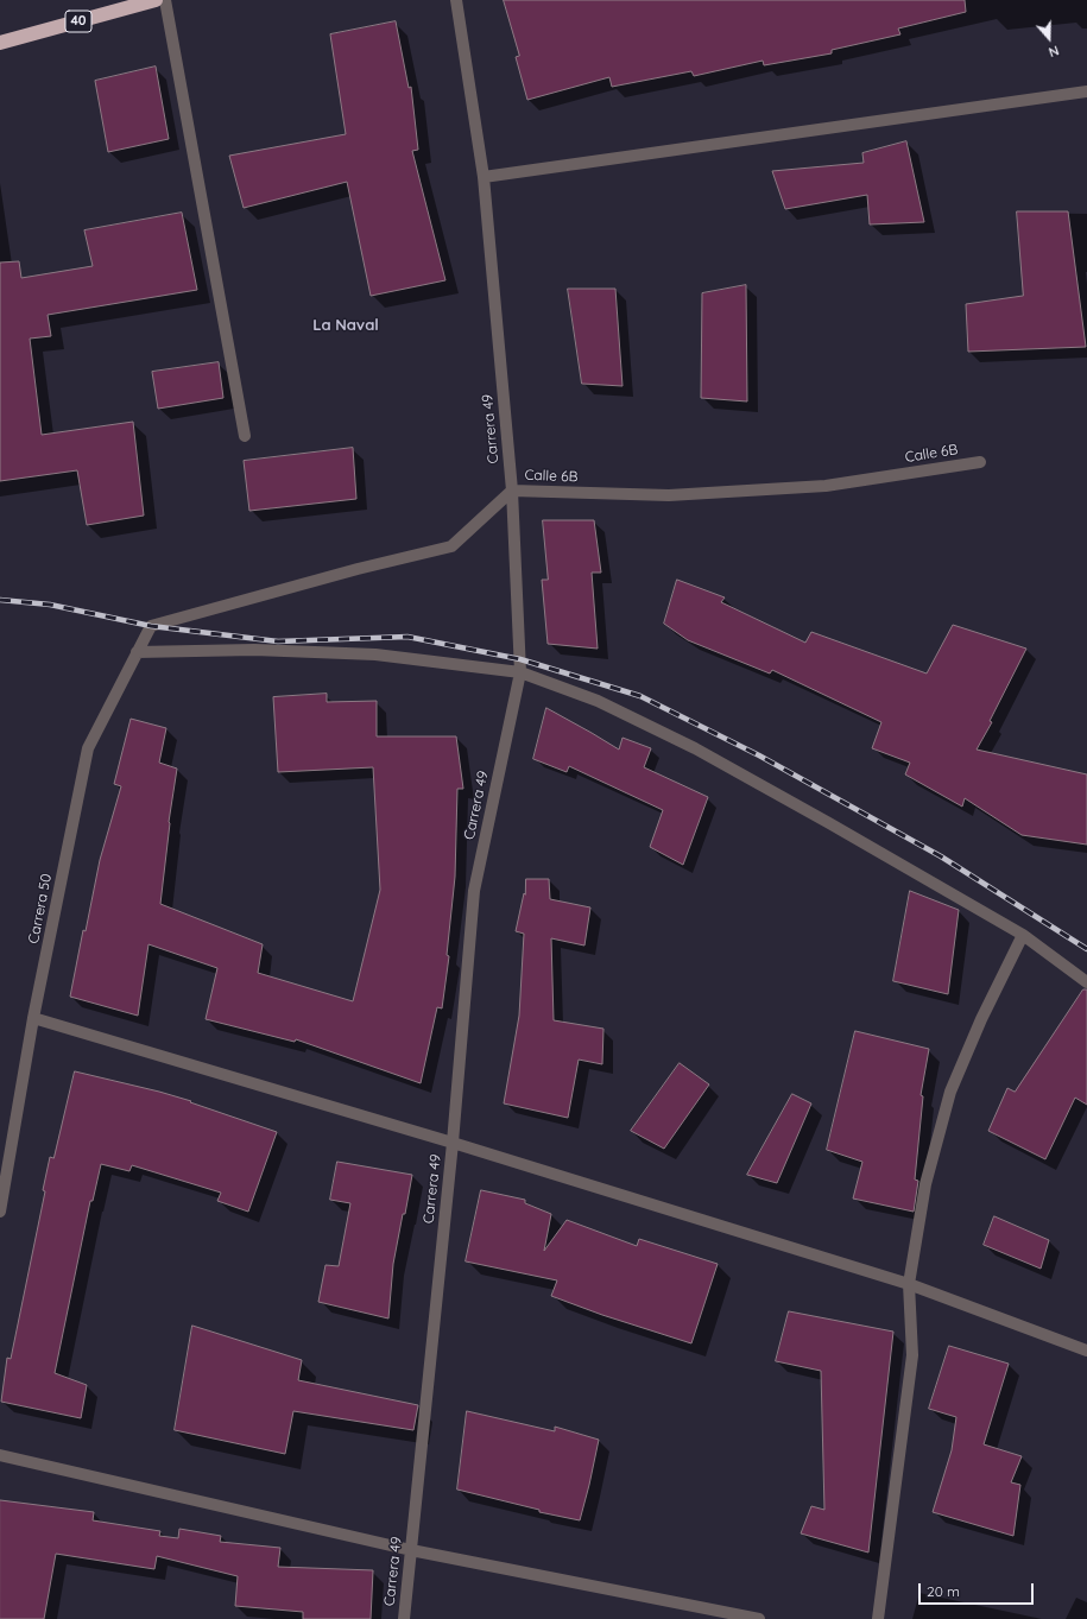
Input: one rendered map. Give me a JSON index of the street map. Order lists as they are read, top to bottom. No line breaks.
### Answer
{"streets":{"highway":["40"],"street":["Carrera 49","Calle 6B","Carrera 50"]},"crossings":[["Carrera 49","Calle 6B"],["Calle 6B","Carrera 50"]],"districts":["La Naval"],"scale_bar":"20 m","north":"bottom"}
